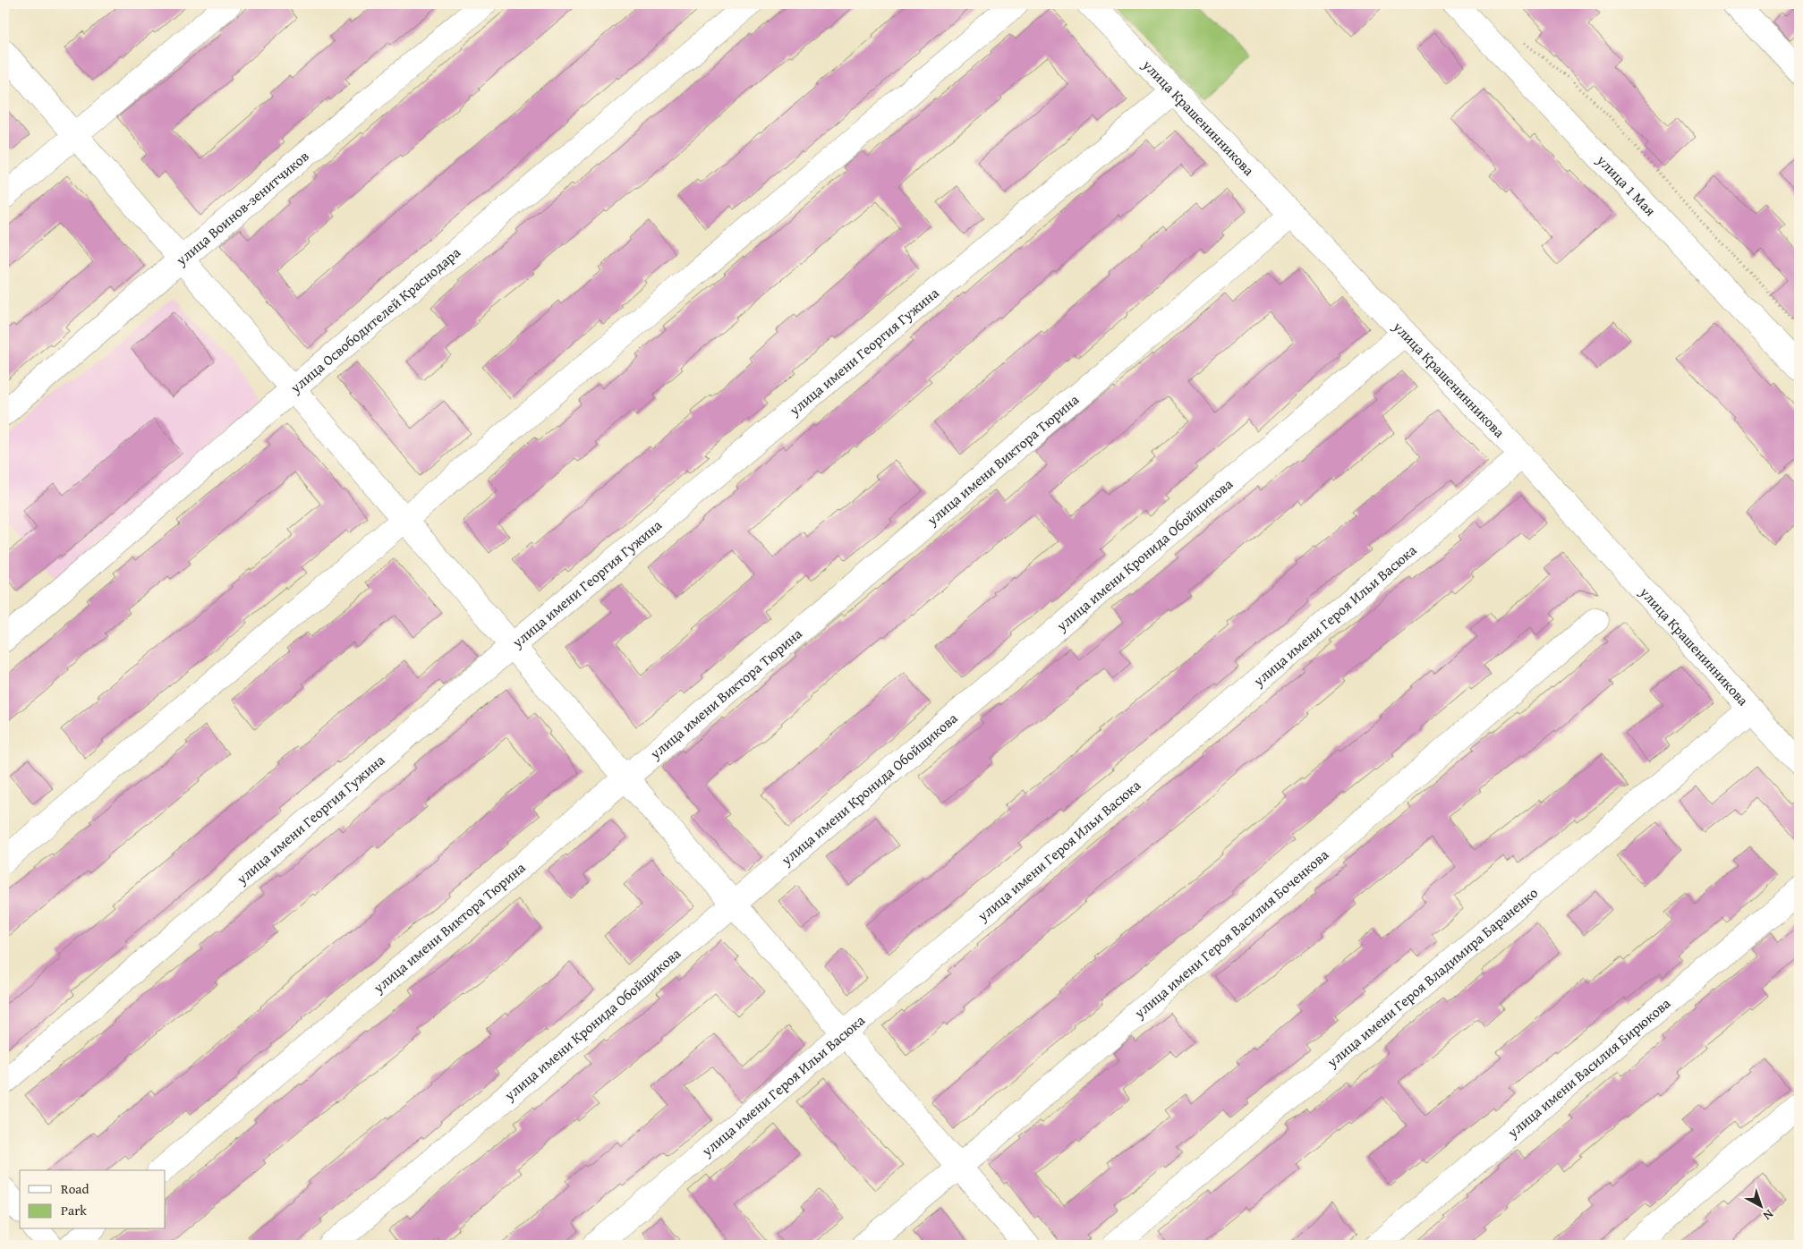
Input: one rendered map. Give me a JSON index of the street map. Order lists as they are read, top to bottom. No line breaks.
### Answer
{"streets":{"street":["улица Крашенинникова","улица 1 Мая","улица Воинов-зенитчиков","улица Освободителей Краснодара","улица имени Георгия Гужина","улица имени Виктора Тюрина","улица имени Кронида Обойщикова","улица имени Героя Ильи Васюка","улица имени Героя Василия Боченкова","улица имени Героя Владимира Бараненко","улица имени Василия Бирюкова"]},"crossings":[["улица Крашенинникова","улица имени Георгия Гужина"],["улица Крашенинникова","улица имени Виктора Тюрина"],["улица Крашенинникова","улица имени Кронида Обойщикова"],["улица Крашенинникова","улица имени Героя Ильи Васюка"],["улица Крашенинникова","улица имени Героя Владимира Бараненко"]],"legend":["Road","Park"],"north":"bottom right"}
